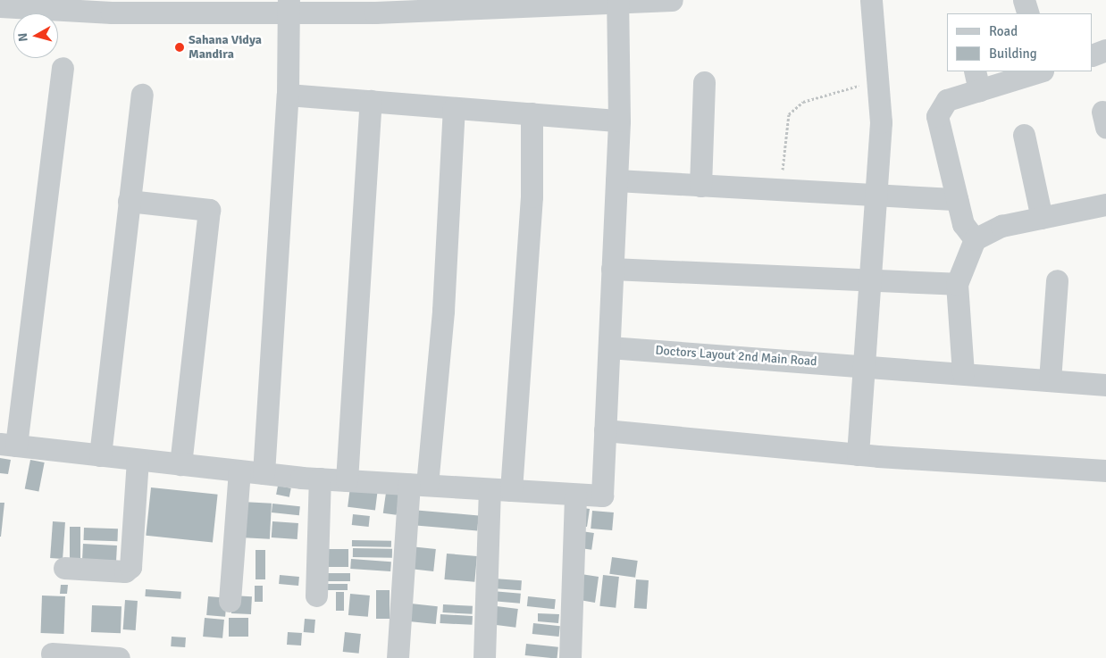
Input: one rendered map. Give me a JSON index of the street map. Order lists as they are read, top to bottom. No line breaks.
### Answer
{"streets":{"street":["Doctors Layout 2nd Main Road"]},"places":["Sahana Vidya Mandira"],"legend":["Road","Building"],"north":"left"}
